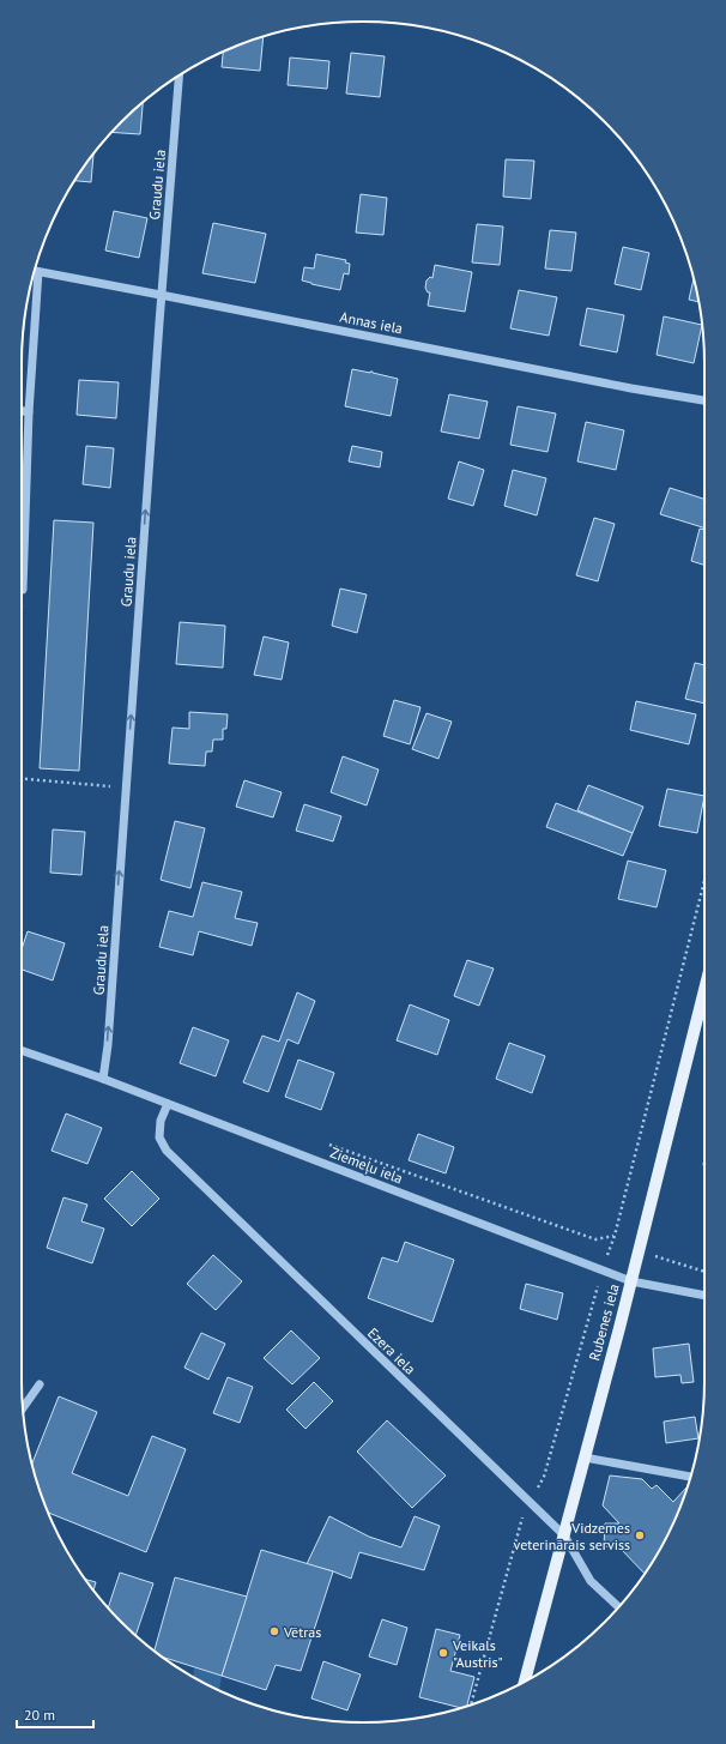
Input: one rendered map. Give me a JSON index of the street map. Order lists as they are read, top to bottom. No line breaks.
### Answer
{"streets":{"main road":["Rubenes iela"],"street":["Graudu iela","Annas iela","Ziemeļu iela","Ezera iela"]},"crossings":[["Graudu iela","Annas iela"],["Graudu iela","Ziemeļu iela"],["Ziemeļu iela","Rubenes iela"],["Ziemeļu iela","Ezera iela"],["Rubenes iela","Ezera iela"]],"one_way":["Graudu iela"],"places":["Vidzemes veterinārais serviss","Vētras","Veikals \"Austris\""],"scale_bar":"20 m"}
